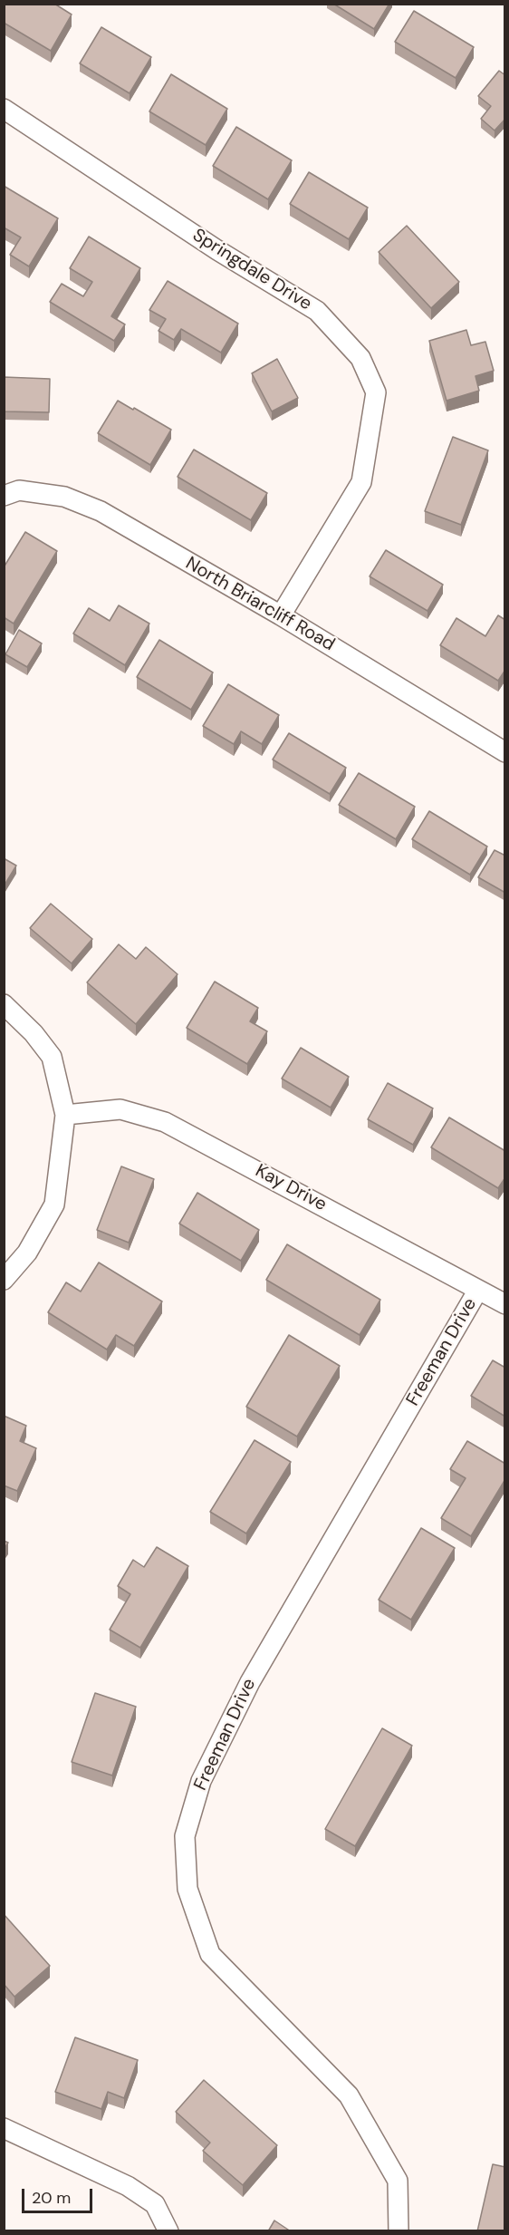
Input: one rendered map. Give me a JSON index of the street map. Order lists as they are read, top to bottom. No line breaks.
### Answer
{"streets":{"street":["Springdale Drive","North Briarcliff Road","Kay Drive","Freeman Drive"]},"crossings":[["Springdale Drive","North Briarcliff Road"],["Kay Drive","Freeman Drive"]],"scale_bar":"20 m"}
